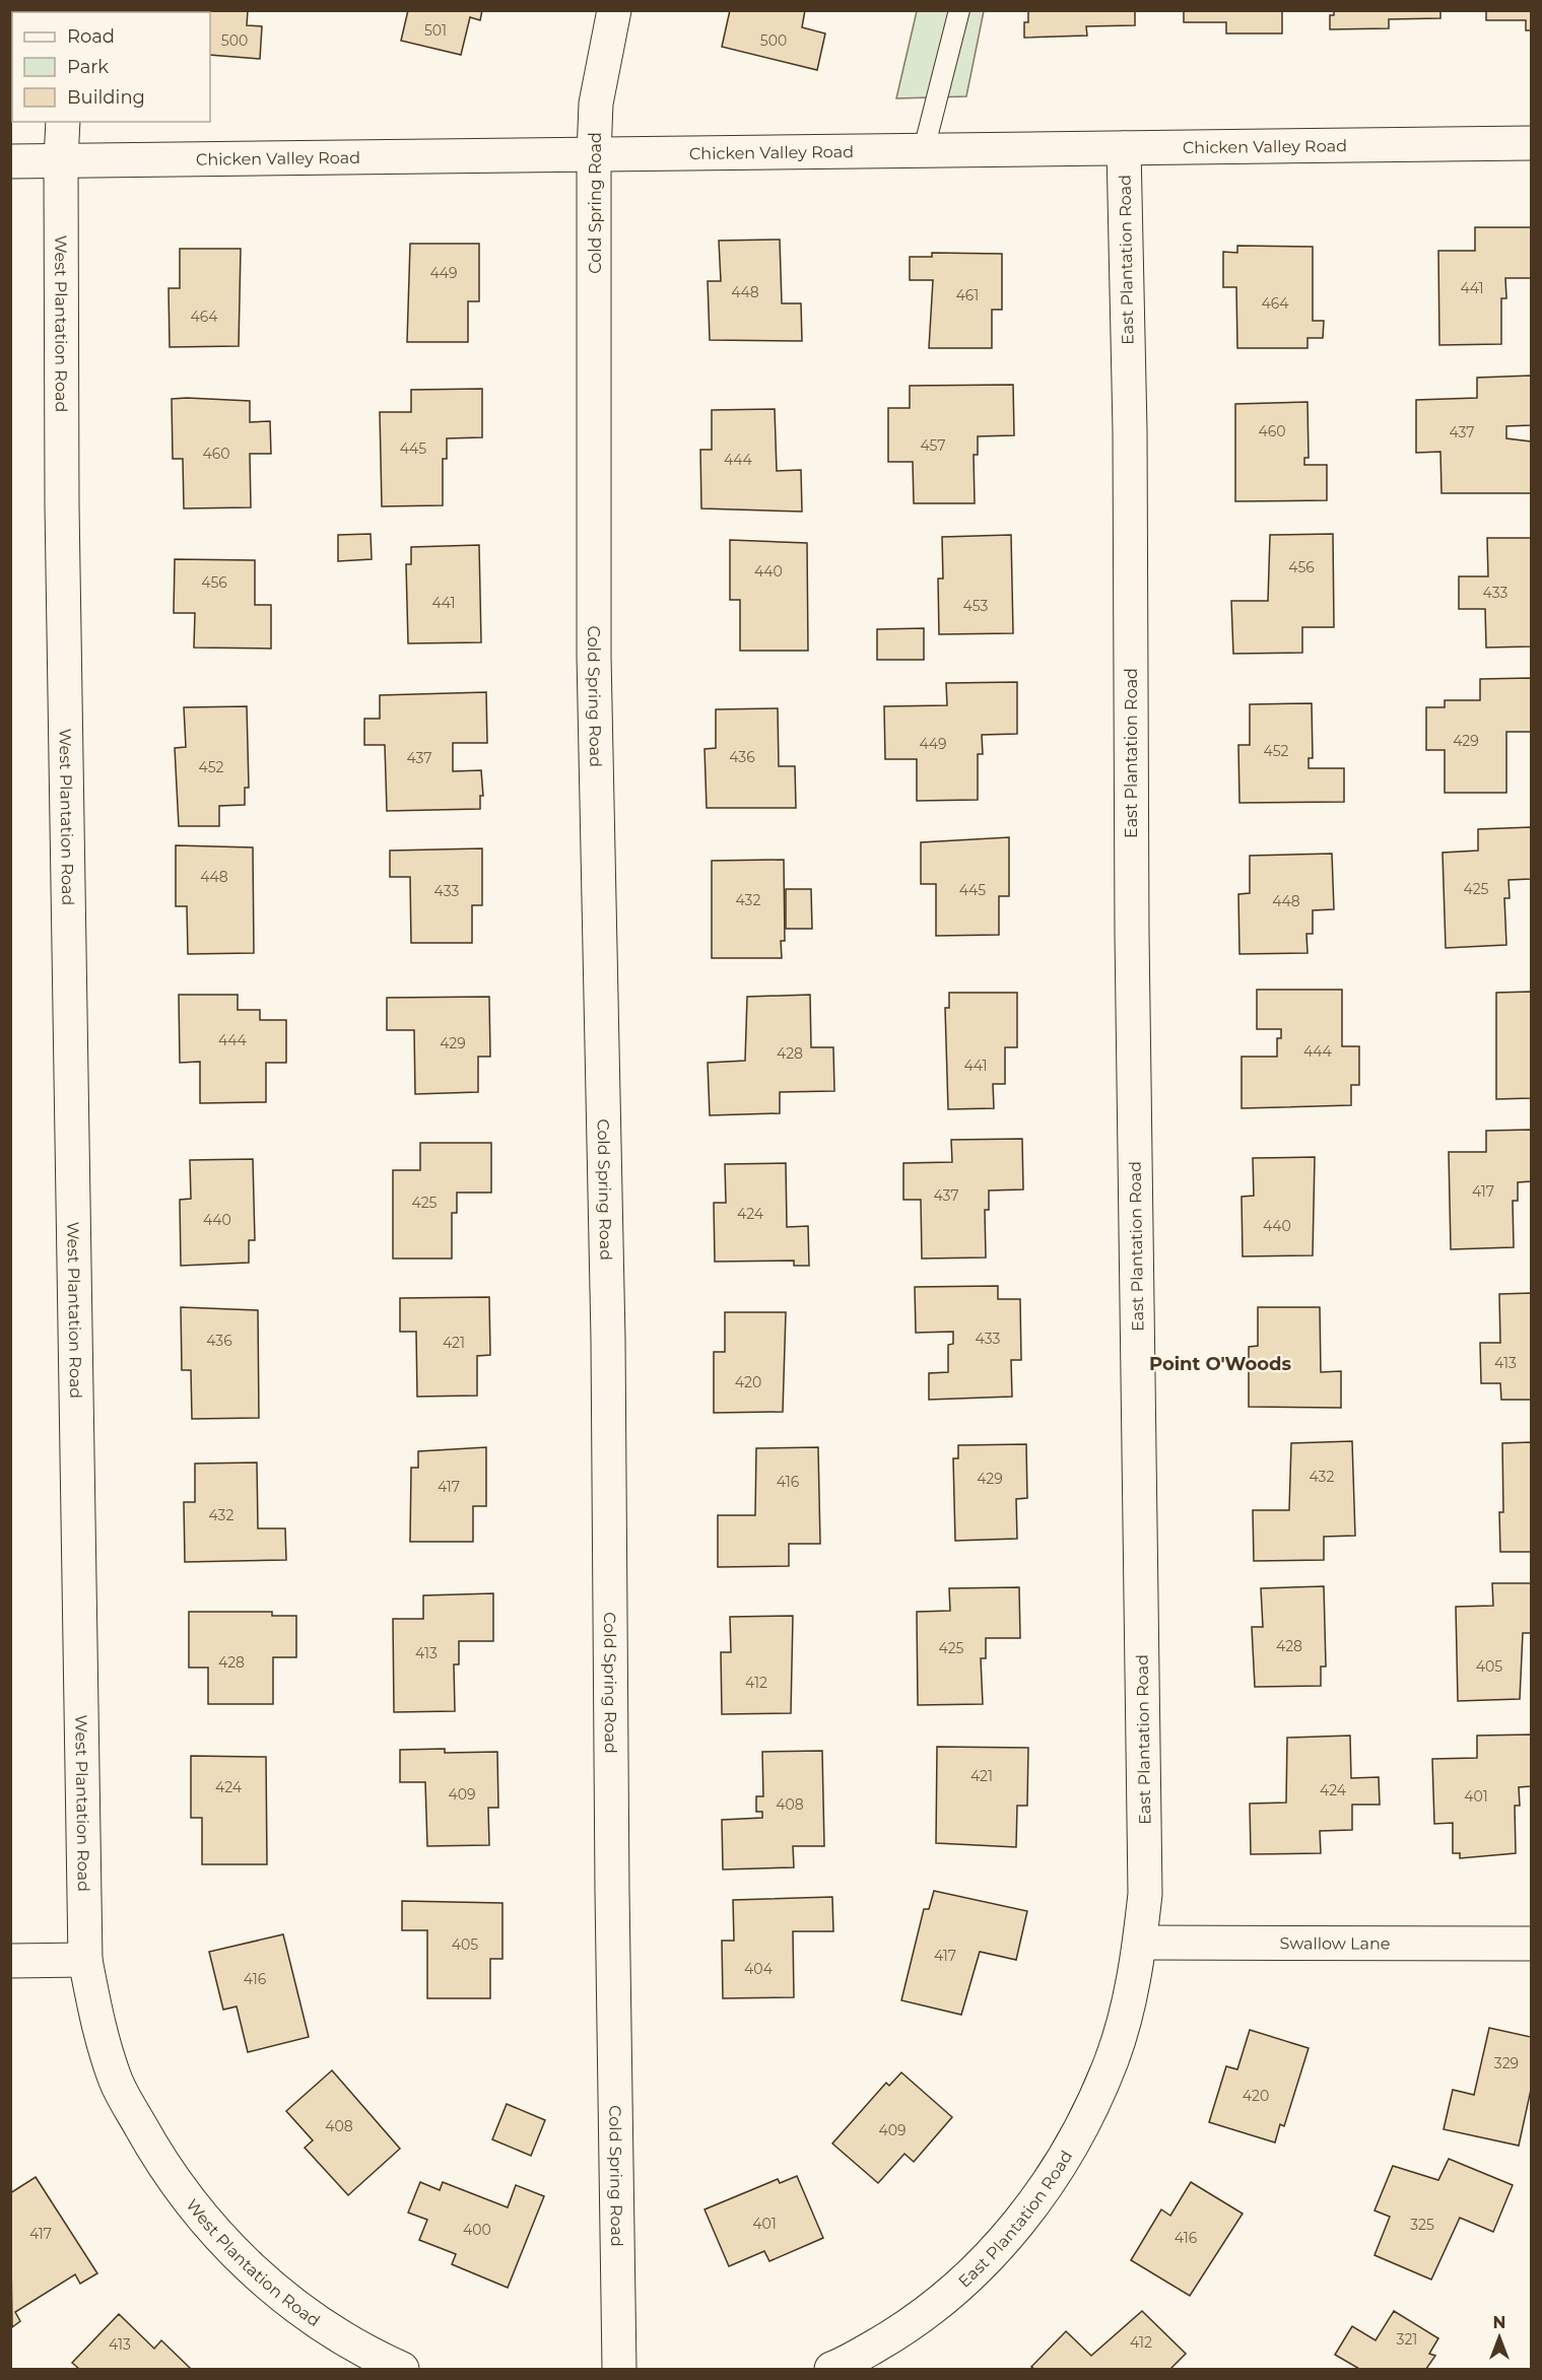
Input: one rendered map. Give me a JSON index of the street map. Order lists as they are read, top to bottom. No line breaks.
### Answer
{"streets":{"street":["Chicken Valley Road","Cold Spring Road","East Plantation Road","West Plantation Road","Swallow Lane"]},"crossings":[["Chicken Valley Road","Cold Spring Road"],["Chicken Valley Road","East Plantation Road"],["Chicken Valley Road","West Plantation Road"],["East Plantation Road","Swallow Lane"]],"districts":["Point O'Woods"],"house_numbers":["501","500","500","449","441","448","461","464","464","460","437","457","445","460","444","456","440","456","433","441","453","429","449","452","436","437","452","448","425","445","433","432","448","444","429","444","428","441","417","437","425","424","440","440","433","436","421","413","420","432","429","416","417","432","428","425","413","428","405","412","421","424","424","409","401","408","405","417","404","416","329","420","408","409","401","325","400","417","416","321","412","413"],"legend":["Road","Park","Building"],"north":"top"}
